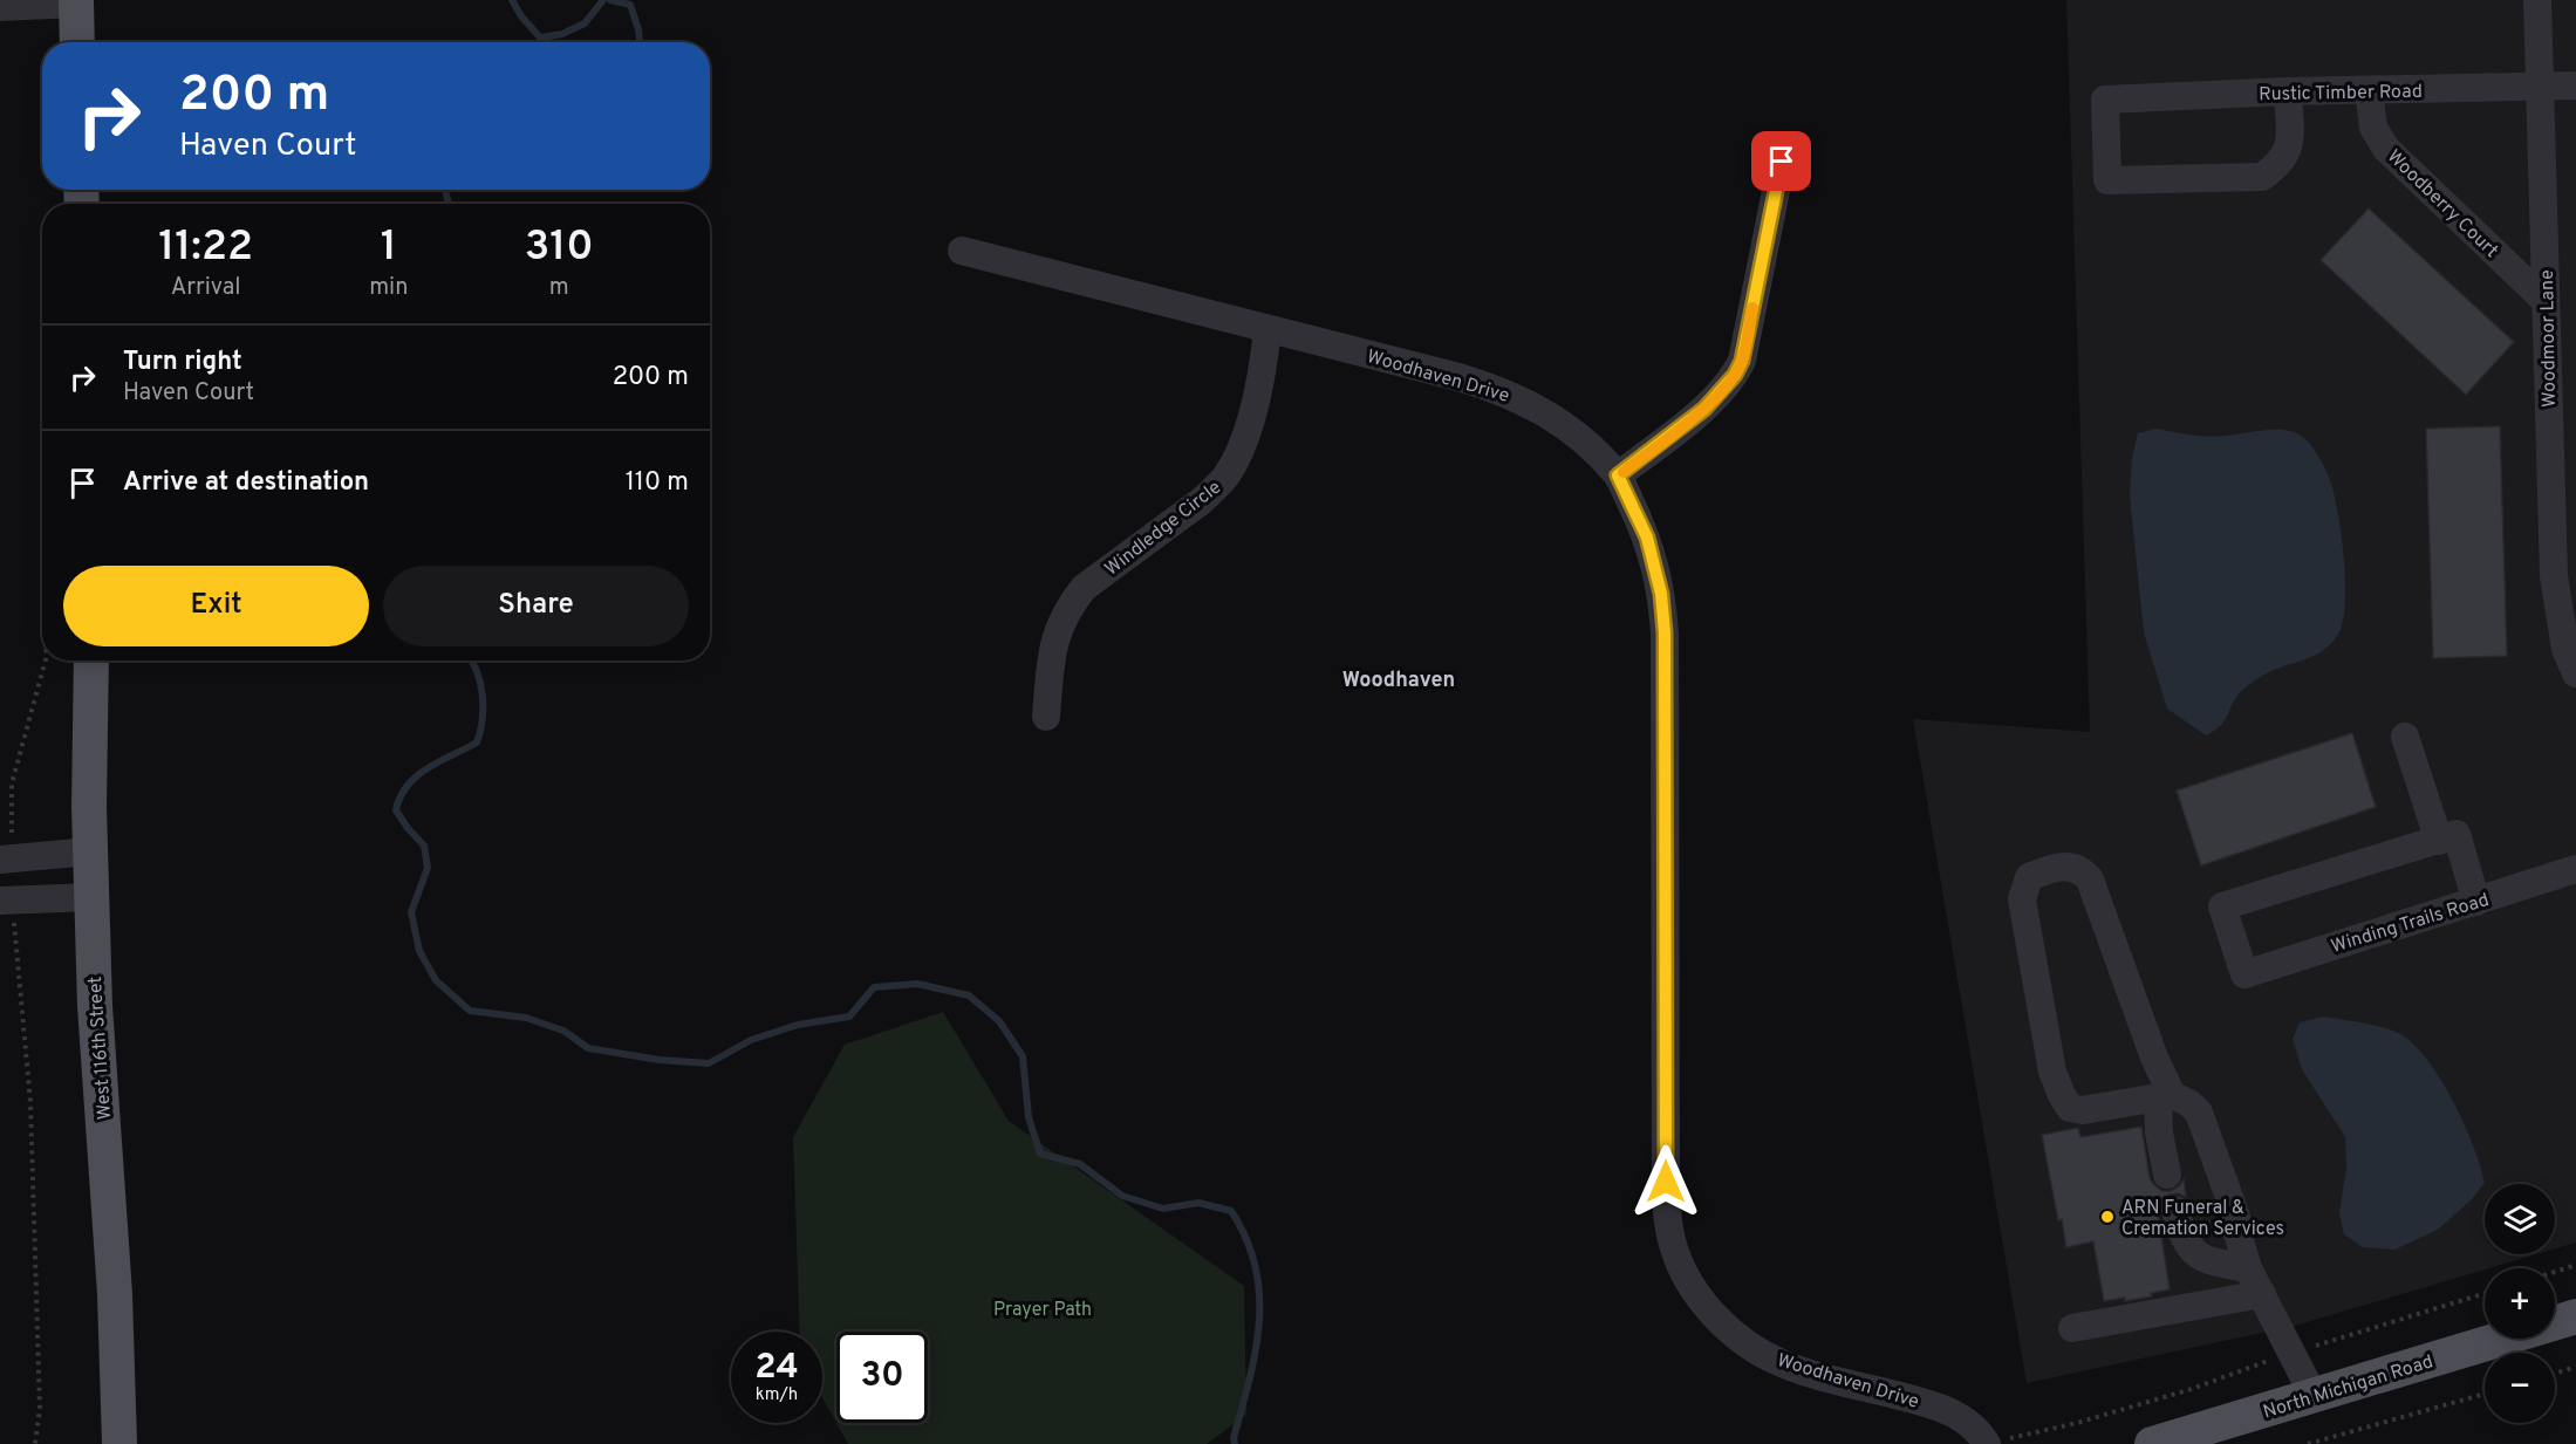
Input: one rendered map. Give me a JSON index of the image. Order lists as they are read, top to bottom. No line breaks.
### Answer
{"streets":{"main road":["West 116th Street","North Michigan Road"],"street":["Rustic Timber Road","Woodberry Court","Woodmoor Lane","Woodhaven Drive","Windledge Circle","Winding Trails Road"]},"crossings":[["Rustic Timber Road","Woodberry Court"],["Rustic Timber Road","Woodmoor Lane"],["Woodberry Court","Woodmoor Lane"],["Woodhaven Drive","Windledge Circle"]],"districts":["Woodhaven"],"parks":["Prayer Path"],"places":["ARN Funeral & Cremation Services"],"page":{"turn":["200 m","Haven Court"],"eta":["11:22","Arrival","1","min","310","m"],"list":[{"name":"Turn right","note":"Haven Court","value":"200 m"},{"name":"Arrive at destination","value":"110 m"}],"buttons":["Exit","Share"],"map_buttons":["+","−"],"speed":"24 km/h","limit":"30"}}
